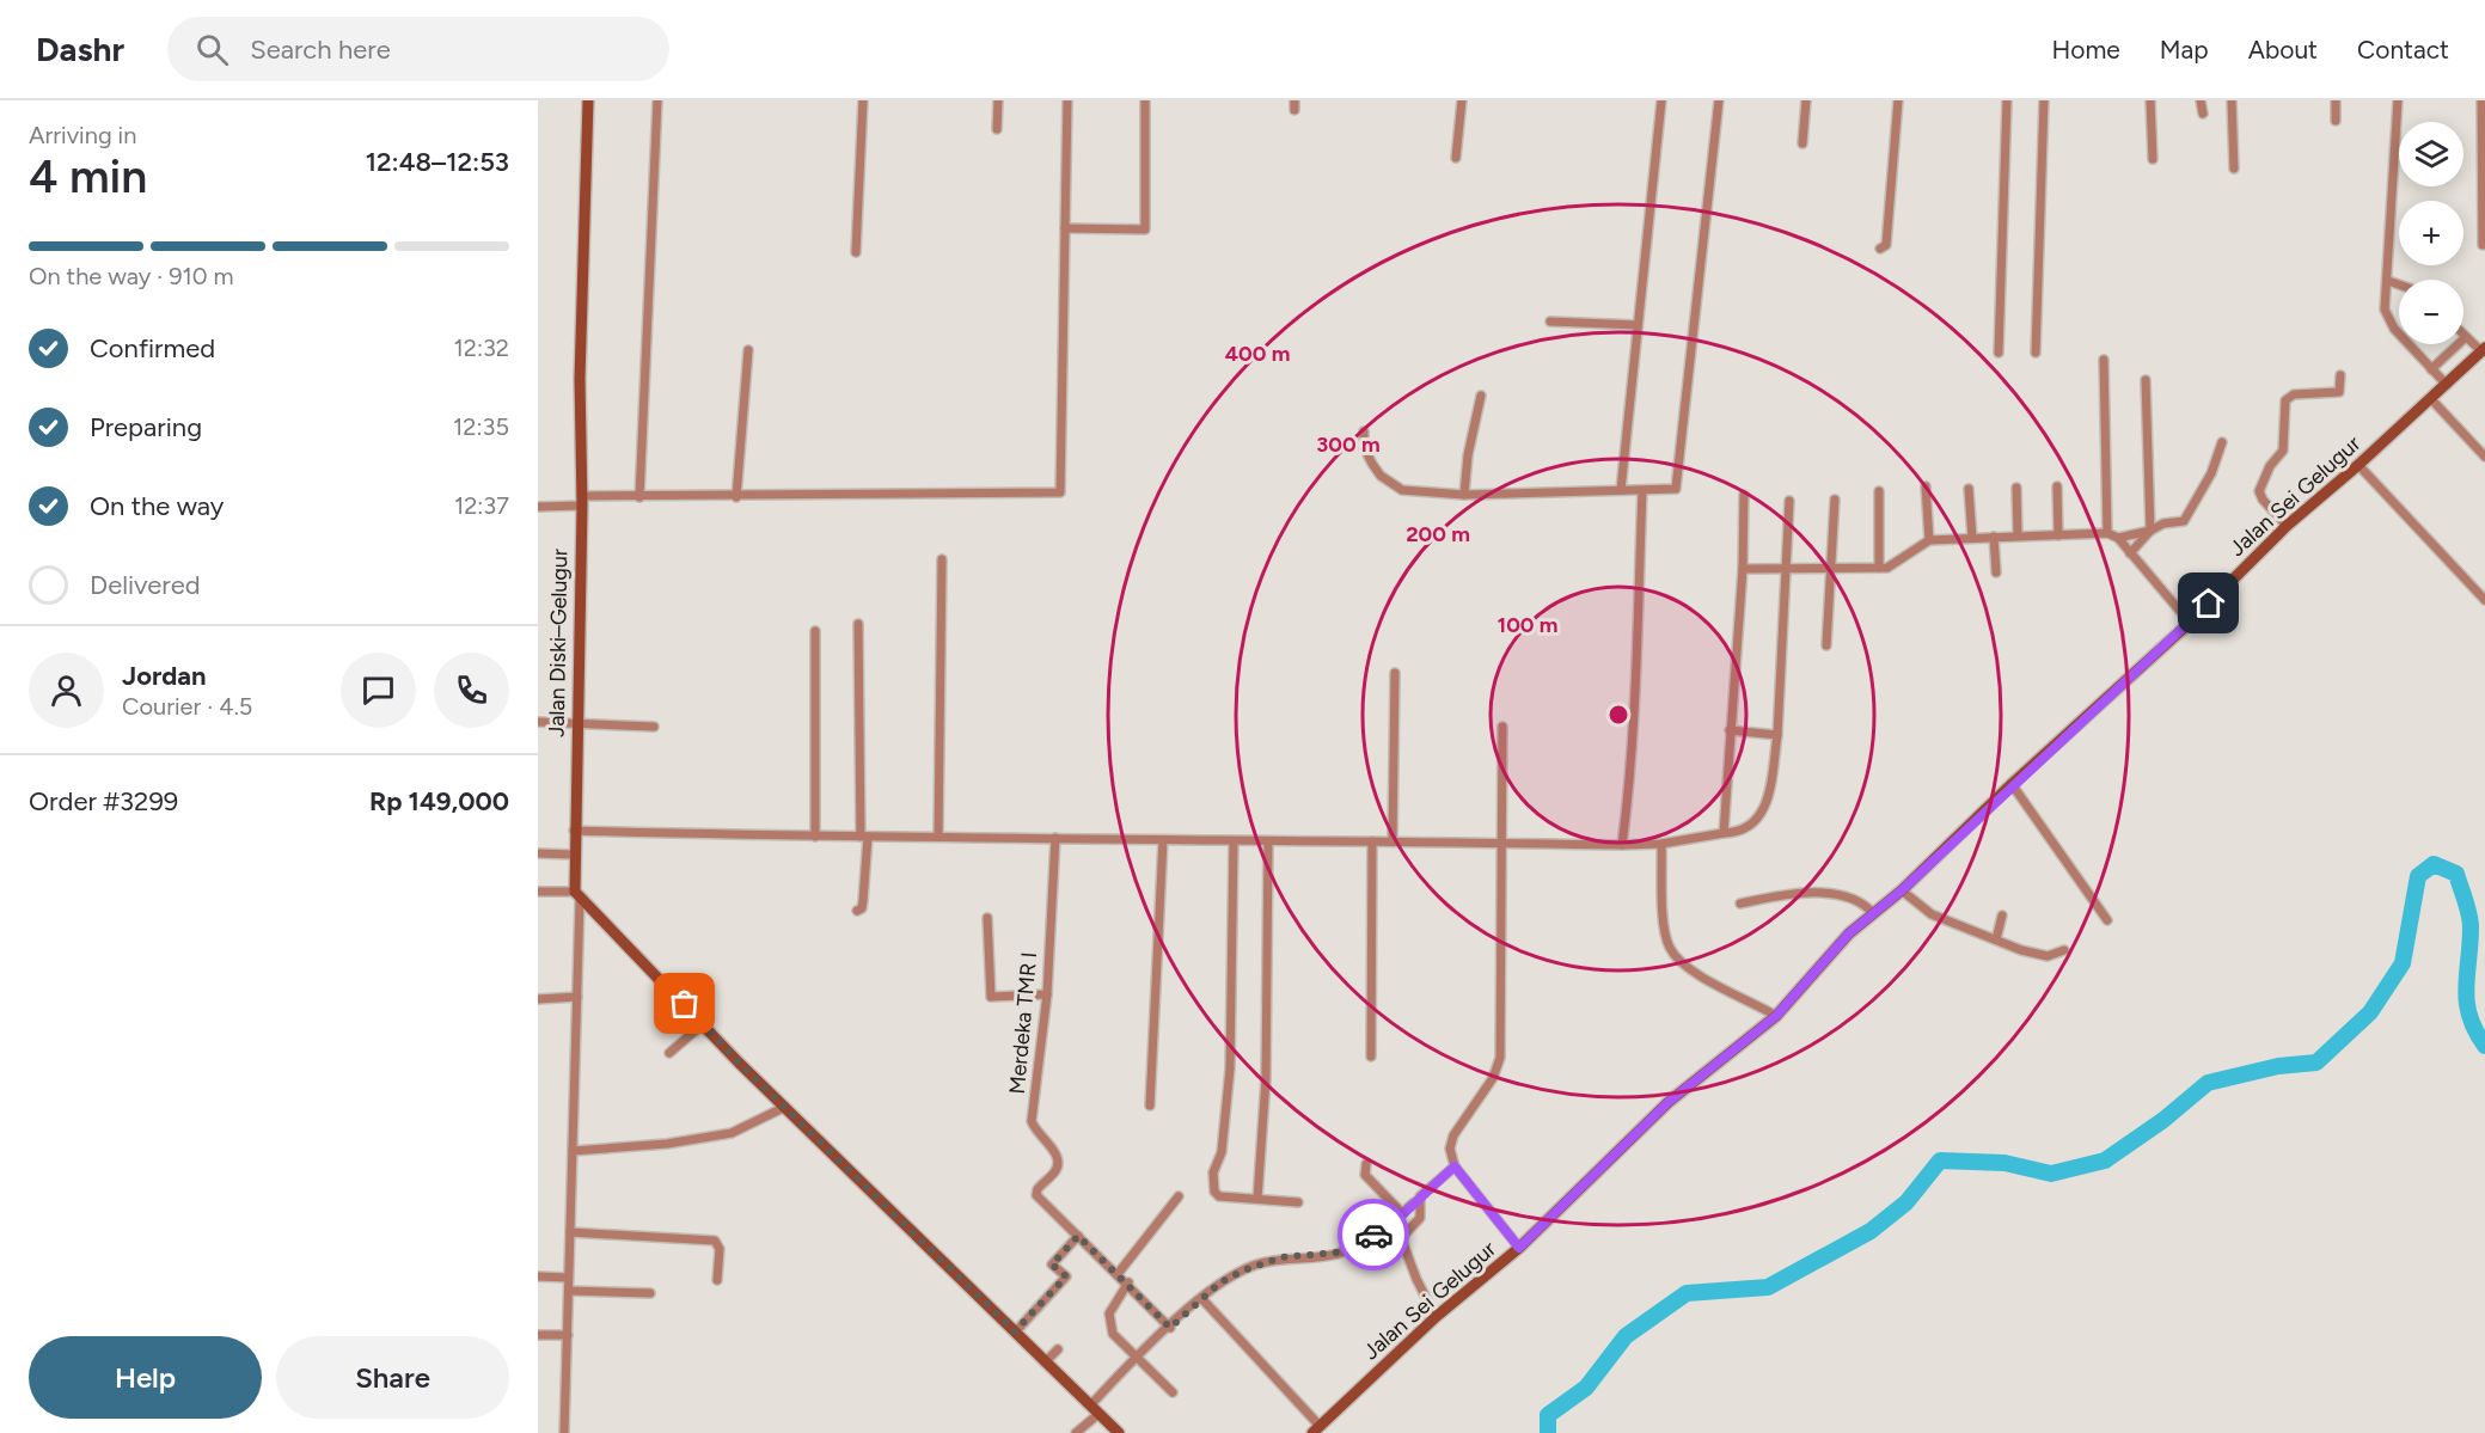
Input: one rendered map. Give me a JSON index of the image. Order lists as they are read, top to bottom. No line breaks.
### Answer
{"streets":{"main road":["Jalan Sei Gelugur","Jalan Diski–Gelugur"],"street":["Merdeka TMR I"]},"page":{"header":"Dashr","search":"Search here","nav":["Home","Map","About","Contact"],"heading":["4 min","Arriving in","12:48–12:53"],"panel":["Jordan","Courier · 4.5","Order #3299","Rp 149,000"],"map_buttons":["+","−"],"bar":"On the way · 910 m","list":[["Confirmed","12:32"],["Preparing","12:35"],["On the way","12:37"],"Delivered"],"buttons":["Help","Share"]},"rings":["400 m","300 m","200 m","100 m"]}
